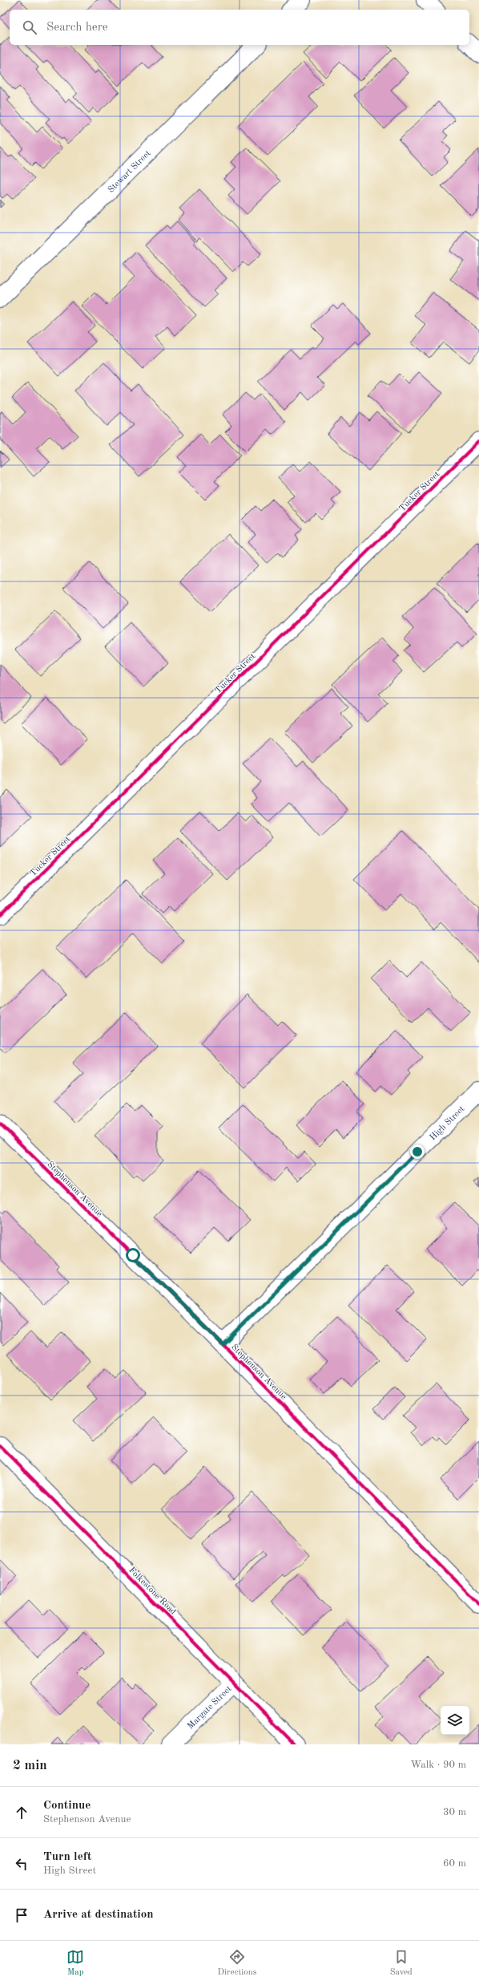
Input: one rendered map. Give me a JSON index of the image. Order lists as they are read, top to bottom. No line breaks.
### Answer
{"streets":{"street":["Stewart Street","Tucker Street","High Street","Stephenson Avenue","Folkestone Road","Margate Street"]},"crossings":[["High Street","Stephenson Avenue"],["Folkestone Road","Margate Street"]],"page":{"search":"Search here","heading":["2 min","Walk · 90 m"],"list":[["Continue","Stephenson Avenue","30 m"],["Turn left","High Street","60 m"],"Arrive at destination"],"nav":["Map","Directions","Saved"]}}
